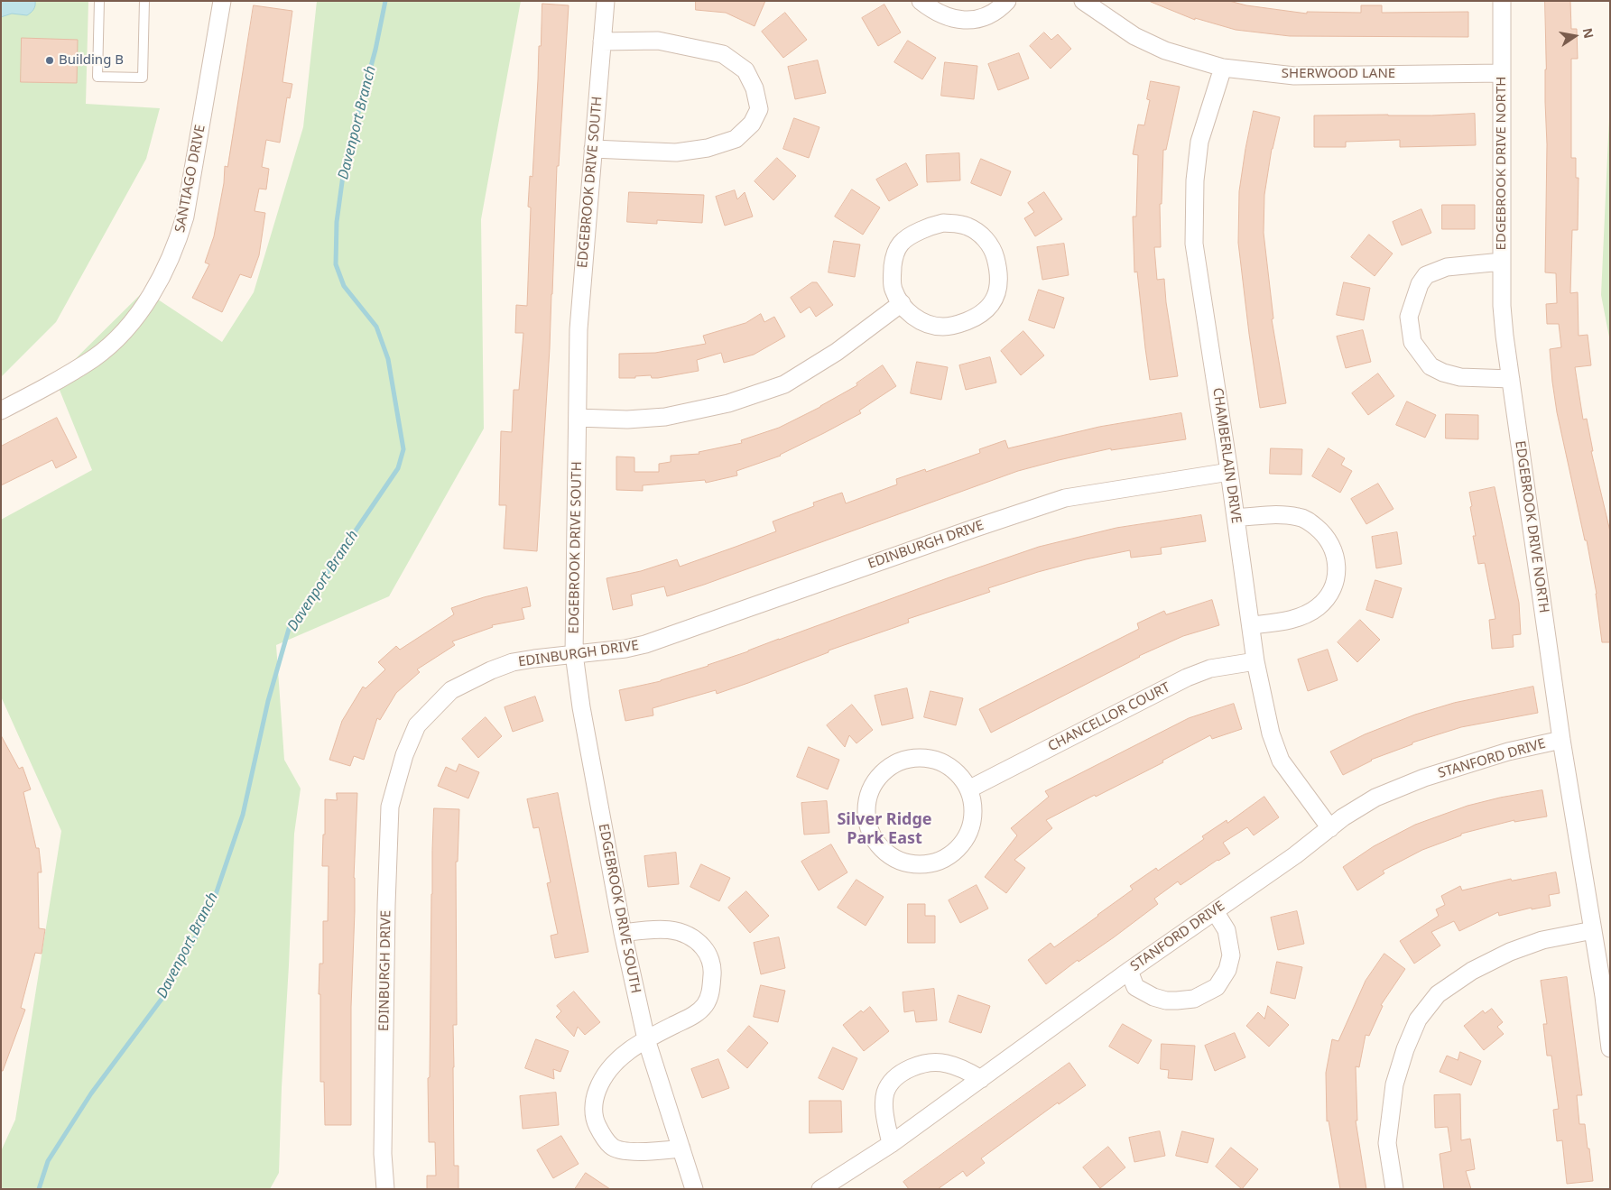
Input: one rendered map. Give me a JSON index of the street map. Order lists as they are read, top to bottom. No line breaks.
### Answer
{"streets":{"street":["SHERWOOD LANE","EDGEBROOK DRIVE NORTH","SANTIAGO DRIVE","EDGEBROOK DRIVE SOUTH","CHAMBERLAIN DRIVE","EDINBURGH DRIVE","CHANCELLOR COURT","STANFORD DRIVE"]},"crossings":[["SHERWOOD LANE","EDGEBROOK DRIVE NORTH"],["SHERWOOD LANE","CHAMBERLAIN DRIVE"],["EDGEBROOK DRIVE NORTH","STANFORD DRIVE"],["EDGEBROOK DRIVE SOUTH","EDINBURGH DRIVE"],["CHAMBERLAIN DRIVE","EDINBURGH DRIVE"],["CHAMBERLAIN DRIVE","CHANCELLOR COURT"],["CHAMBERLAIN DRIVE","STANFORD DRIVE"]],"districts":["Silver Ridge Park East"],"water":["Davenport Branch"],"places":["Building B"],"north":"right"}
